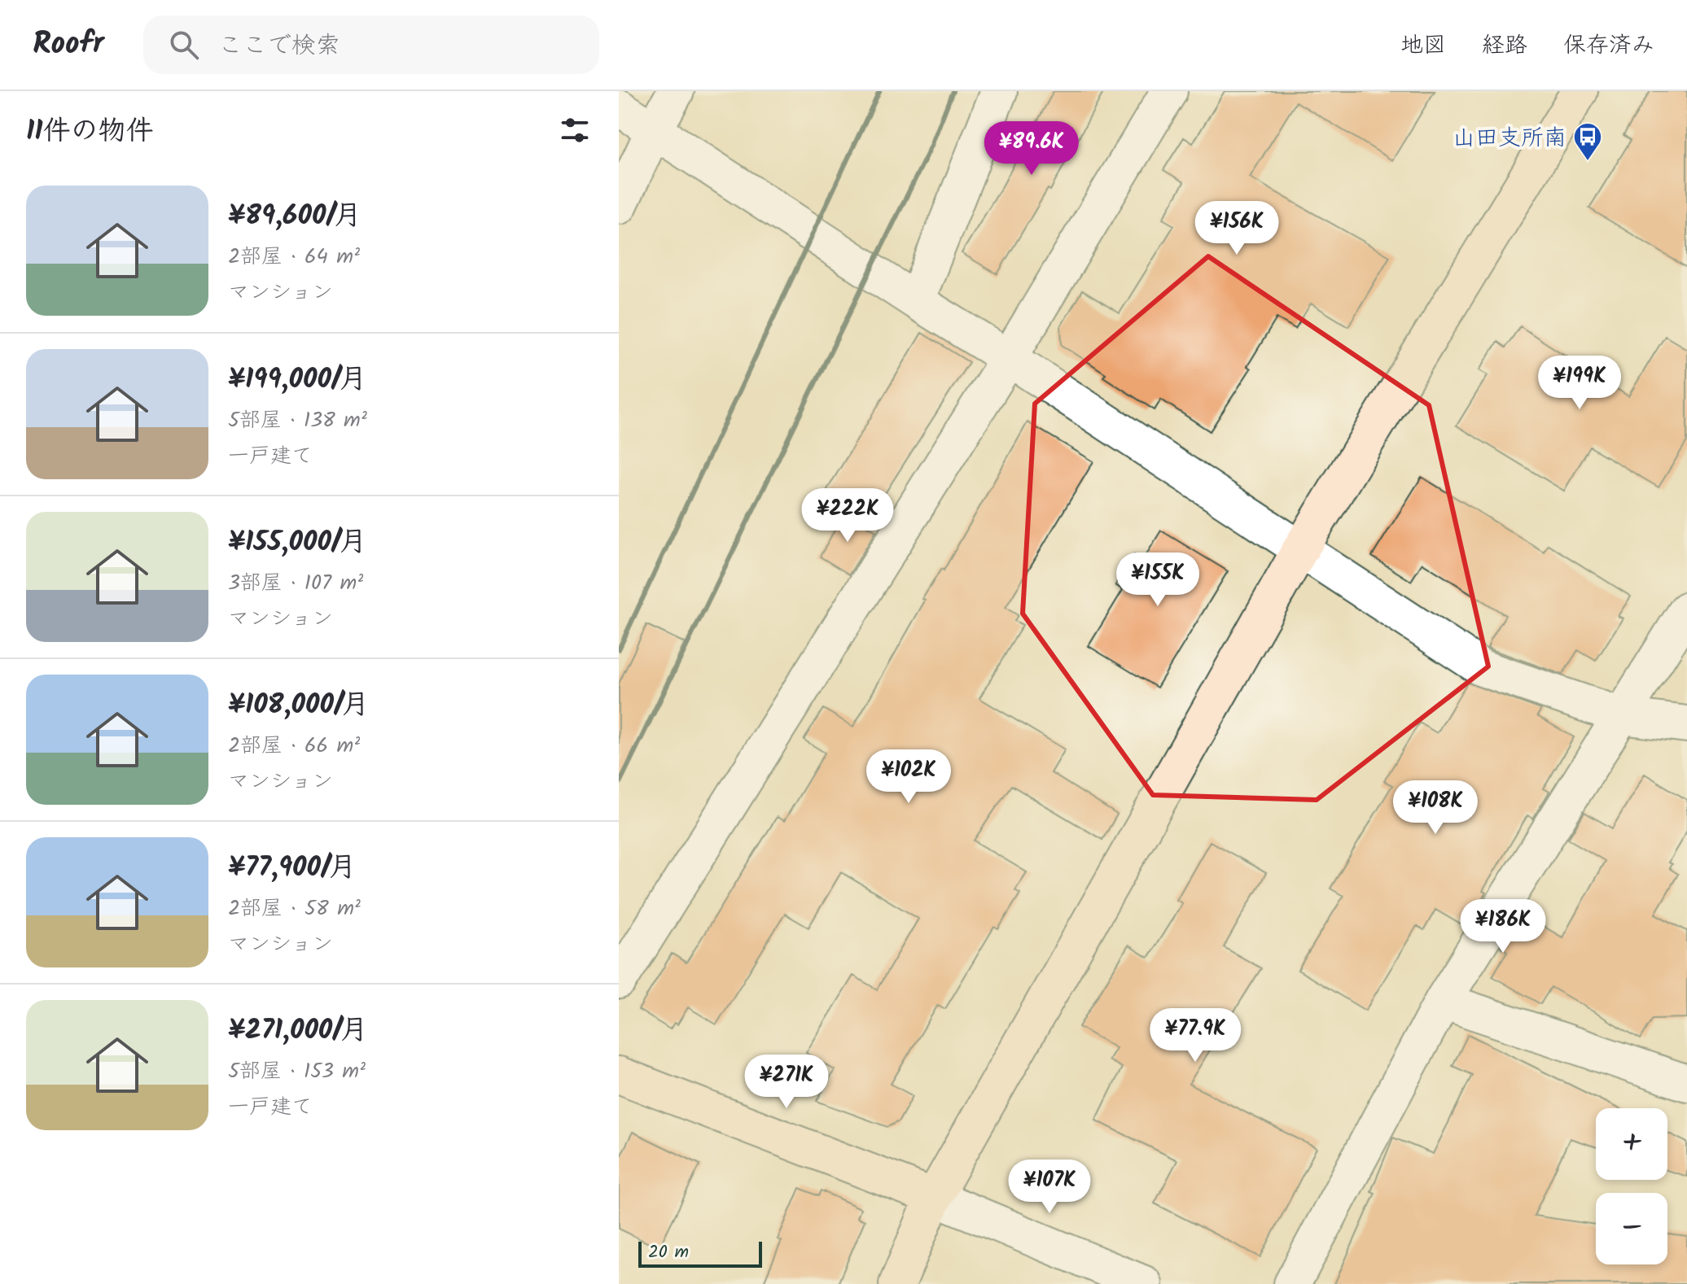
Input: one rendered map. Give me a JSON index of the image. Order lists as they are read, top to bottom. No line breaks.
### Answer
{"places":{"bus stop":["山田支所南"]},"scale_bar":"20 m","page":{"header":"Roofr","search":"ここで検索","nav":["地図","経路","保存済み"],"heading":"11件の物件","price":["¥89.6K","¥156K","¥199K","¥222K","¥155K","¥102K","¥108K","¥186K","¥77.9K","¥271K","¥107K"],"list":[{"name":"¥89,600/月","note":"2部屋 · 64 m² · マンション"},{"name":"¥199,000/月","note":"5部屋 · 138 m² · 一戸建て"},{"name":"¥155,000/月","note":"3部屋 · 107 m² · マンション"},{"name":"¥108,000/月","note":"2部屋 · 66 m² · マンション"},{"name":"¥77,900/月","note":"2部屋 · 58 m² · マンション"},{"name":"¥271,000/月","note":"5部屋 · 153 m² · 一戸建て"}],"map_buttons":["+","−"],"scale":"20 m"}}
